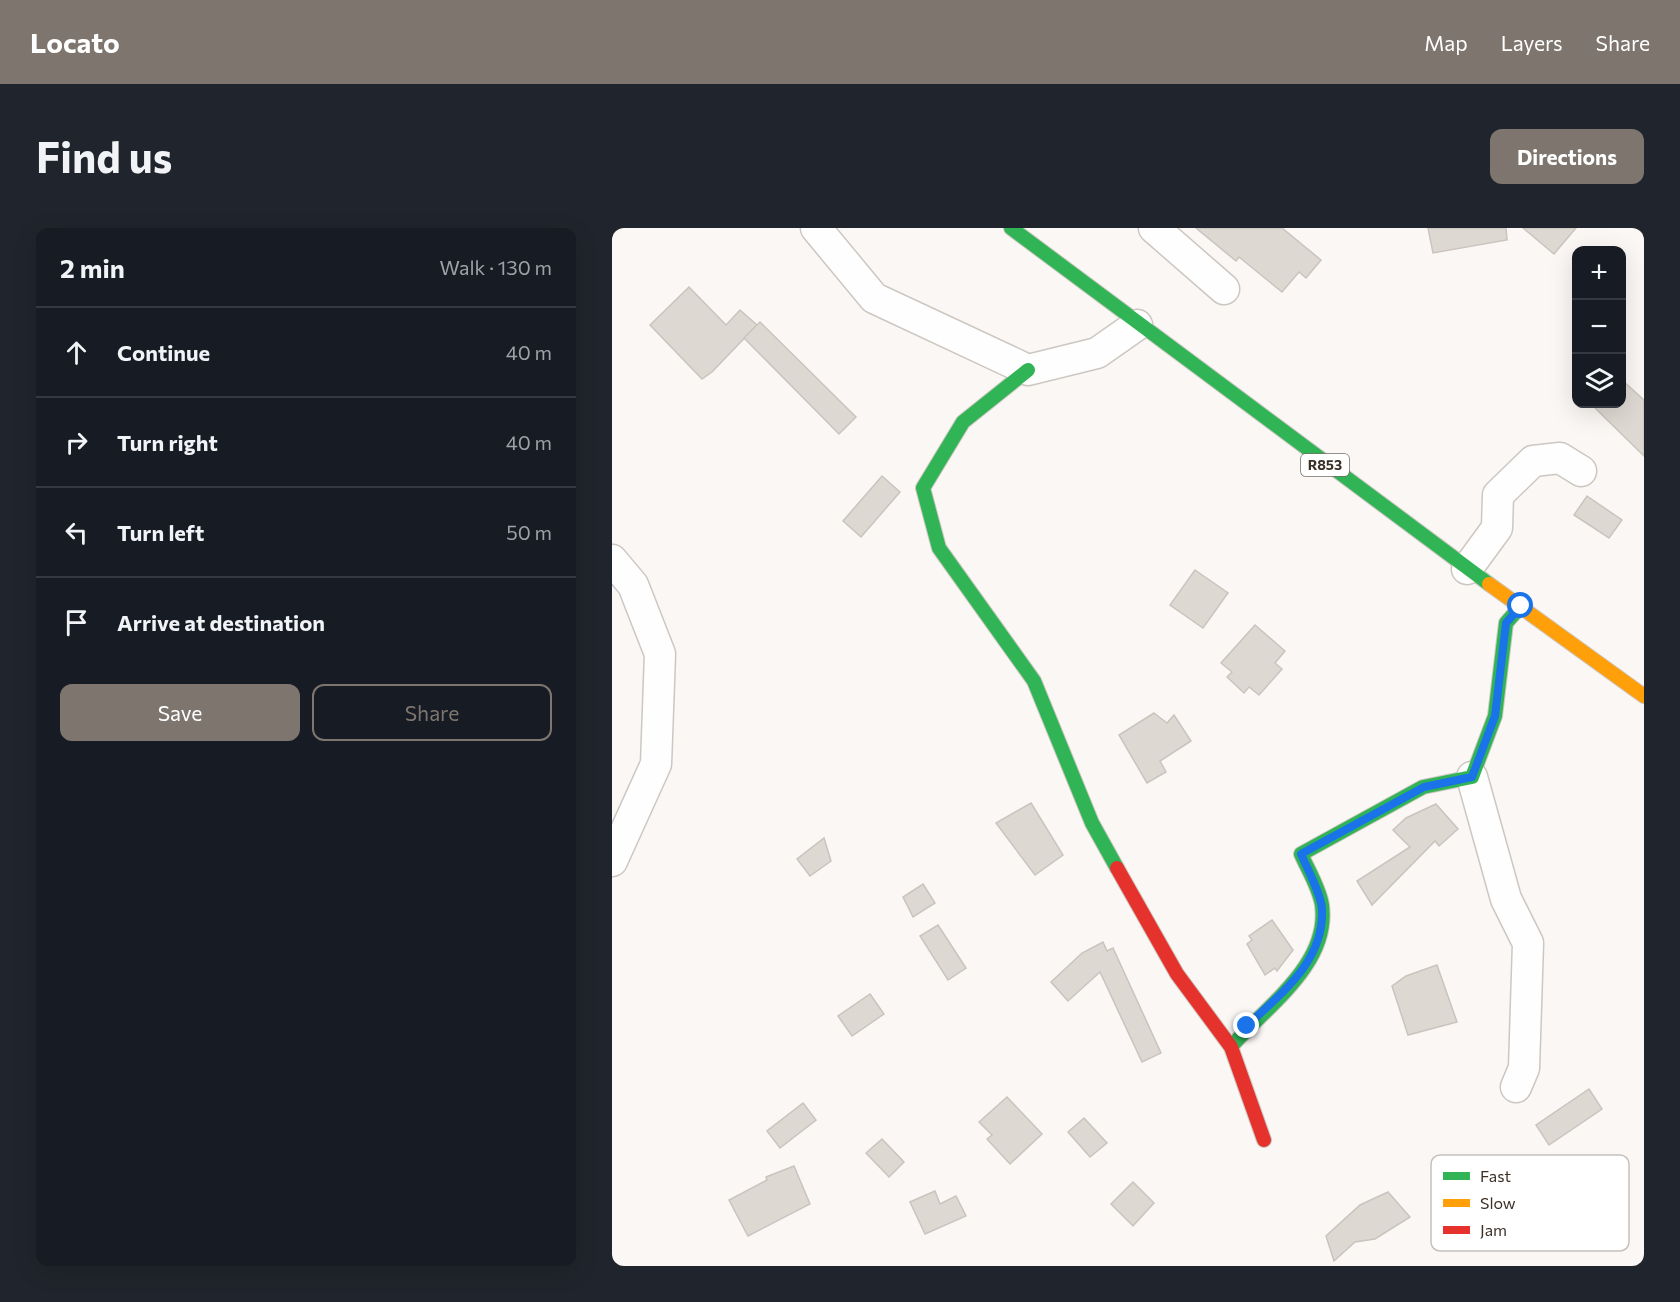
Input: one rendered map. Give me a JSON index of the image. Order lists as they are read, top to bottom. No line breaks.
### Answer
{"streets":{"street":["R853"]},"legend":["Fast","Slow","Jam"],"page":{"header":"Locato","nav":["Map","Layers","Share"],"buttons":["Directions",["Save","Share"]],"title":"Find us","heading":["2 min","Walk · 130 m"],"map_buttons":["+","−"],"list":[["Continue","40 m"],["Turn right","40 m"],["Turn left","50 m"],"Arrive at destination"]}}
